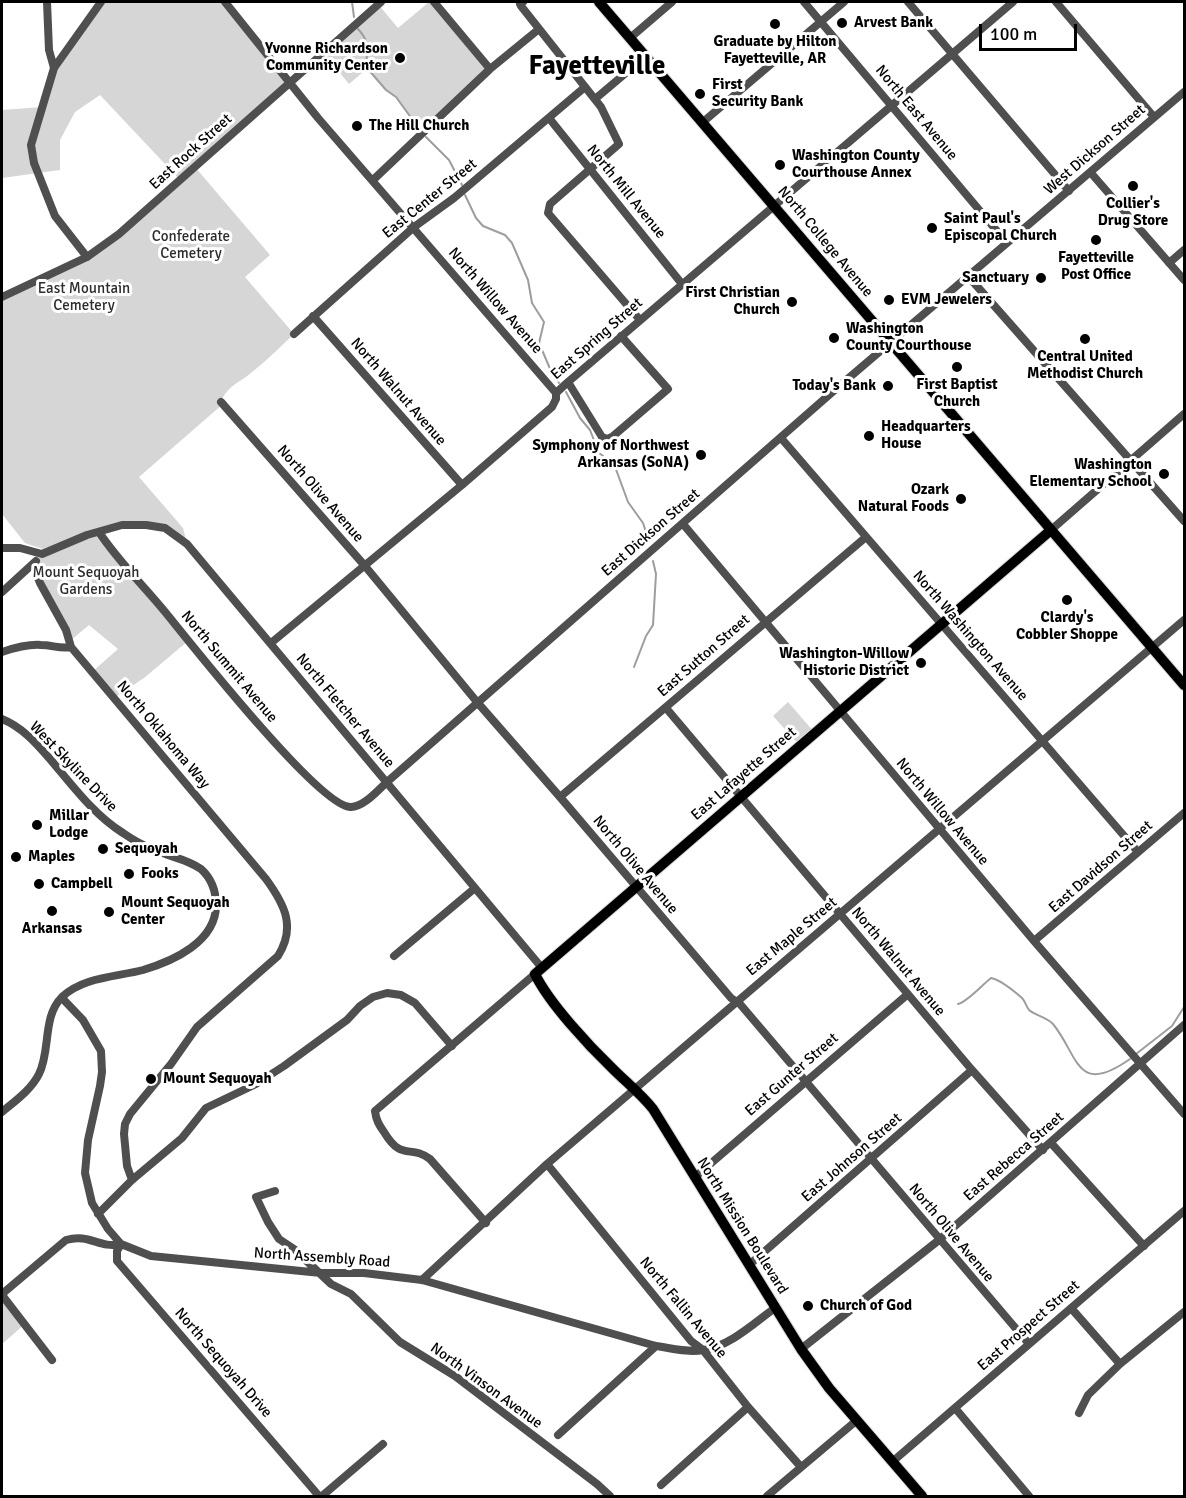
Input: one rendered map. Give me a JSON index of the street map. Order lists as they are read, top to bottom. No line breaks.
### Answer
{"streets":{"main road":["North College Avenue","East Lafayette Street","North Mission Boulevard"],"street":["North East Avenue","West Dickson Street","East Rock Street","North Mill Avenue","East Center Street","North Willow Avenue","East Spring Street","North Walnut Avenue","North Olive Avenue","East Dickson Street","North Washington Avenue","East Sutton Street","North Summit Avenue","North Fletcher Avenue","North Oklahoma Way","West Skyline Drive","East Davidson Street","East Maple Street","East Gunter Street","East Rebecca Street","East Johnson Street","North Assembly Road","North Fallin Avenue","East Prospect Street","North Sequoyah Drive","North Vinson Avenue"]},"crossings":[["North East Avenue","West Dickson Street"],["North East Avenue","East Spring Street"],["West Dickson Street","East Dickson Street"],["East Rock Street","North Willow Avenue"],["North Mill Avenue","East Center Street"],["North Mill Avenue","East Spring Street"],["East Center Street","North Willow Avenue"],["East Center Street","North Walnut Avenue"],["North College Avenue","East Spring Street"],["North College Avenue","East Dickson Street"],["North College Avenue","East Lafayette Street"],["North College Avenue","East Maple Street"],["North Willow Avenue","East Spring Street"],["North Willow Avenue","East Dickson Street"],["North Willow Avenue","East Sutton Street"],["North Willow Avenue","East Lafayette Street"],["North Willow Avenue","East Davidson Street"],["North Willow Avenue","East Maple Street"],["North Willow Avenue","East Rebecca Street"],["East Spring Street","North Walnut Avenue"],["East Spring Street","North Olive Avenue"],["East Spring Street","North Fletcher Avenue"],["North Walnut Avenue","East Sutton Street"],["North Walnut Avenue","East Lafayette Street"],["North Walnut Avenue","East Maple Street"],["North Walnut Avenue","East Gunter Street"],["North Walnut Avenue","East Rebecca Street"],["North Walnut Avenue","East Johnson Street"],["North Olive Avenue","East Dickson Street"],["North Olive Avenue","East Sutton Street"],["North Olive Avenue","East Lafayette Street"],["North Olive Avenue","East Maple Street"],["North Olive Avenue","East Gunter Street"],["North Olive Avenue","East Rebecca Street"],["North Olive Avenue","East Johnson Street"],["North Olive Avenue","East Prospect Street"],["East Dickson Street","North Washington Avenue"],["East Dickson Street","North Summit Avenue"],["East Dickson Street","North Fletcher Avenue"],["North Washington Avenue","East Sutton Street"],["North Washington Avenue","East Lafayette Street"],["North Washington Avenue","East Davidson Street"],["North Washington Avenue","East Maple Street"],["North Summit Avenue","North Fletcher Avenue"],["North Fletcher Avenue","East Lafayette Street"],["North Fletcher Avenue","North Mission Boulevard"],["East Lafayette Street","East Maple Street"],["East Lafayette Street","North Mission Boulevard"],["East Maple Street","North Mission Boulevard"],["East Maple Street","North Assembly Road"],["East Maple Street","North Fallin Avenue"],["East Gunter Street","North Mission Boulevard"],["East Rebecca Street","North Mission Boulevard"],["East Johnson Street","North Mission Boulevard"],["North Mission Boulevard","North Assembly Road"],["North Mission Boulevard","East Prospect Street"],["North Assembly Road","North Fallin Avenue"],["North Assembly Road","North Sequoyah Drive"],["North Assembly Road","North Vinson Avenue"]],"districts":["Fayetteville"],"parks":["Confederate Cemetery","East Mountain Cemetery","Mount Sequoyah Gardens"],"places":["Arvest Bank","Graduate by Hilton Fayetteville, AR","Yvonne Richardson Community Center","First Security Bank","The Hill Church","Washington County Courthouse Annex","Collier's Drug Store","Saint Paul's Episcopal Church","Fayetteville Post Office","Sanctuary","EVM Jewelers","First Christian Church","Washington County Courthouse","Central United Methodist Church","First Baptist Church","Today's Bank","Headquarters House","Symphony of Northwest Arkansas (SoNA)","Washington Elementary School","Ozark Natural Foods","Clardy's Cobbler Shoppe","Washington-Willow Historic District","Millar Lodge","Sequoyah","Maples","Fooks","Campbell","Arkansas","Mount Sequoyah Center","Mount Sequoyah","Church of God"],"scale_bar":"100 m"}
